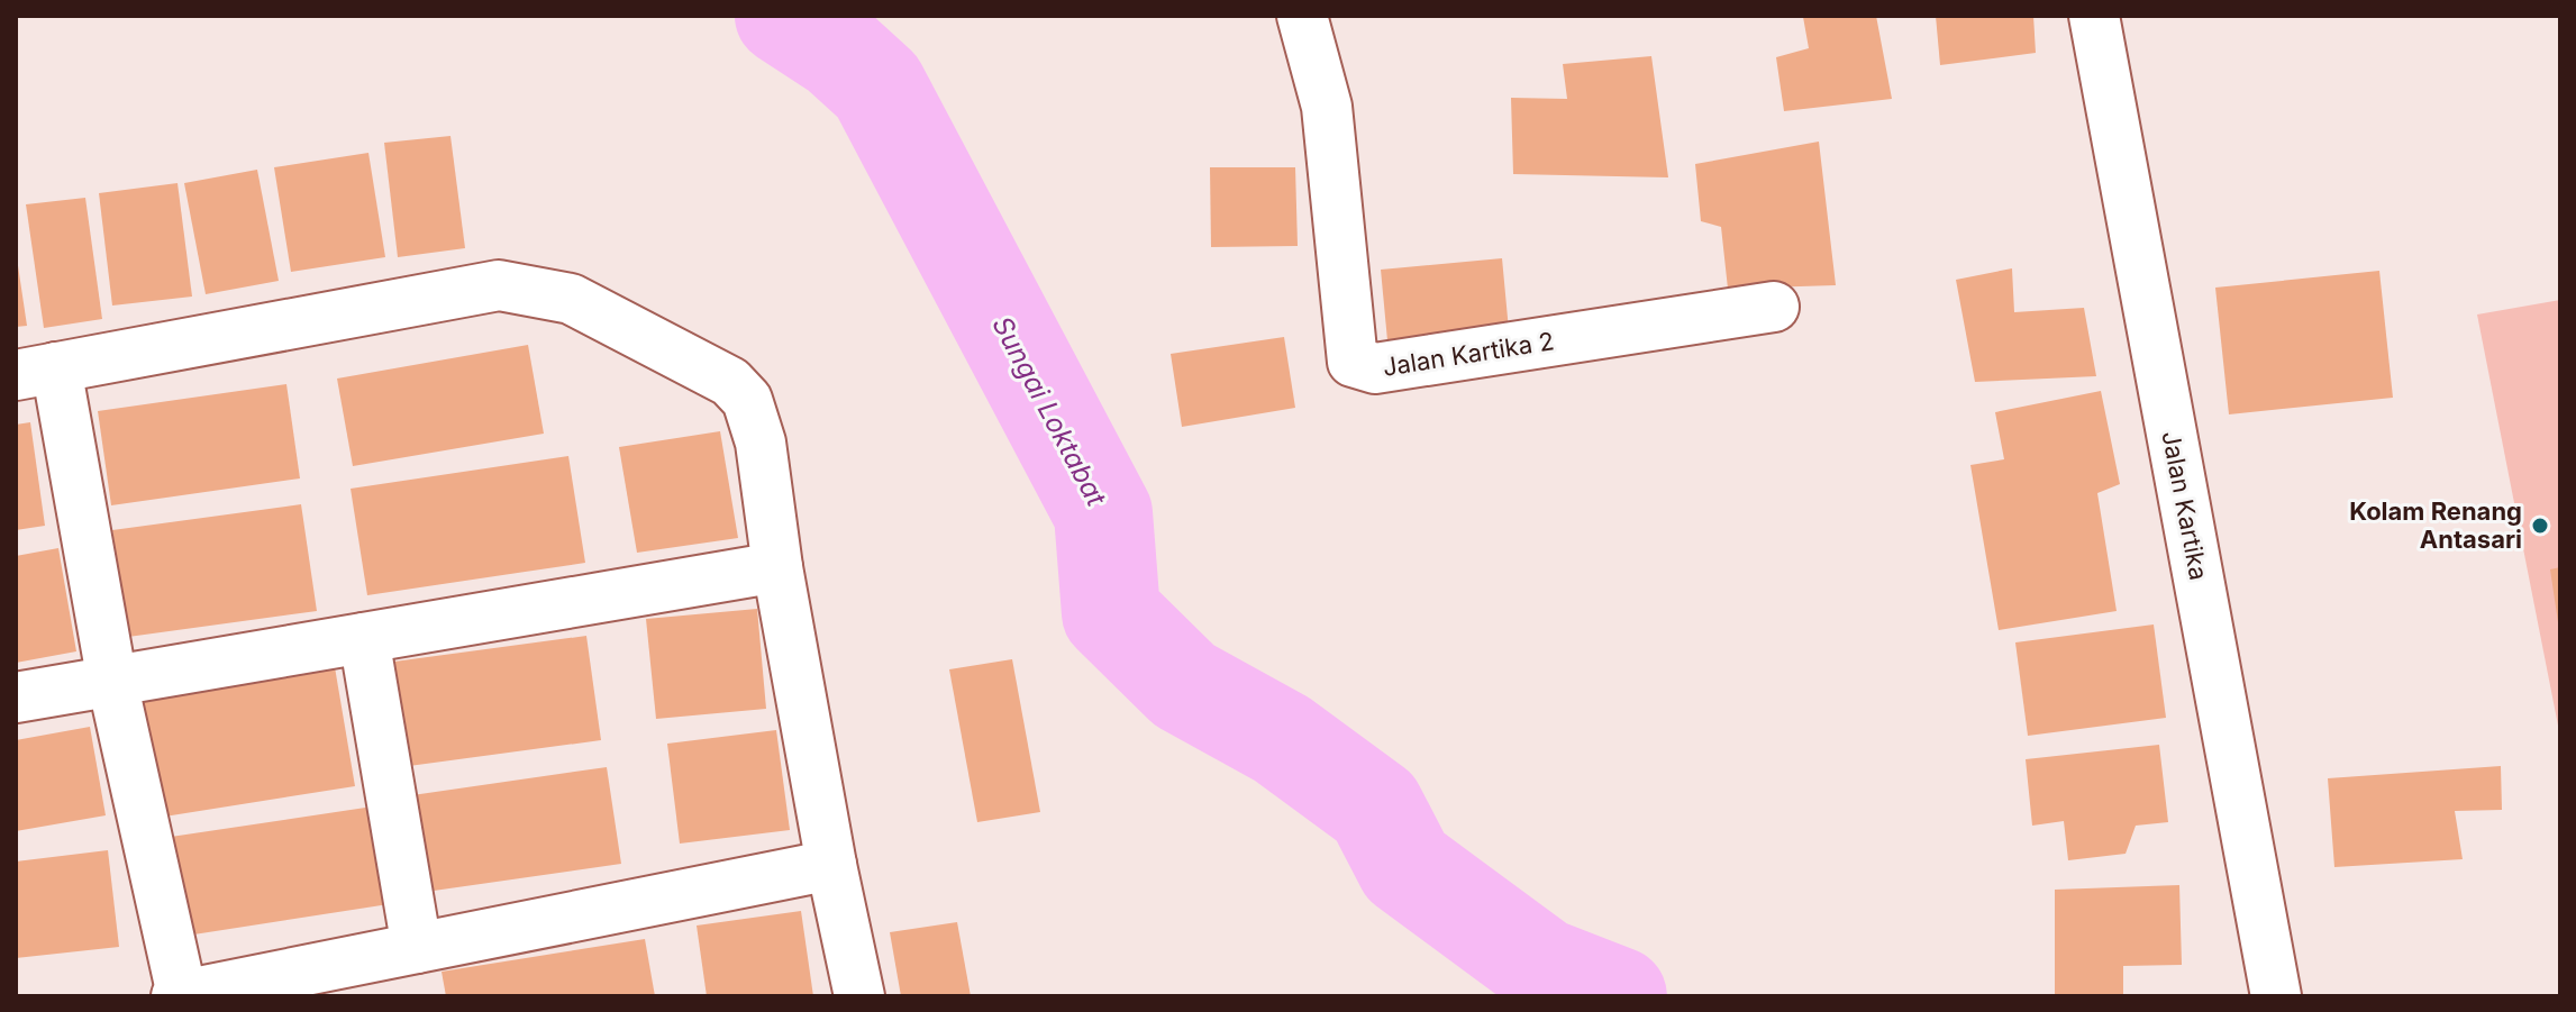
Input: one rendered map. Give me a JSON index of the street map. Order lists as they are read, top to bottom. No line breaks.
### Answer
{"streets":{"street":["Jalan Kartika 2","Jalan Kartika"]},"water":["Sungai Loktabat"],"places":["Kolam Renang Antasari"]}
